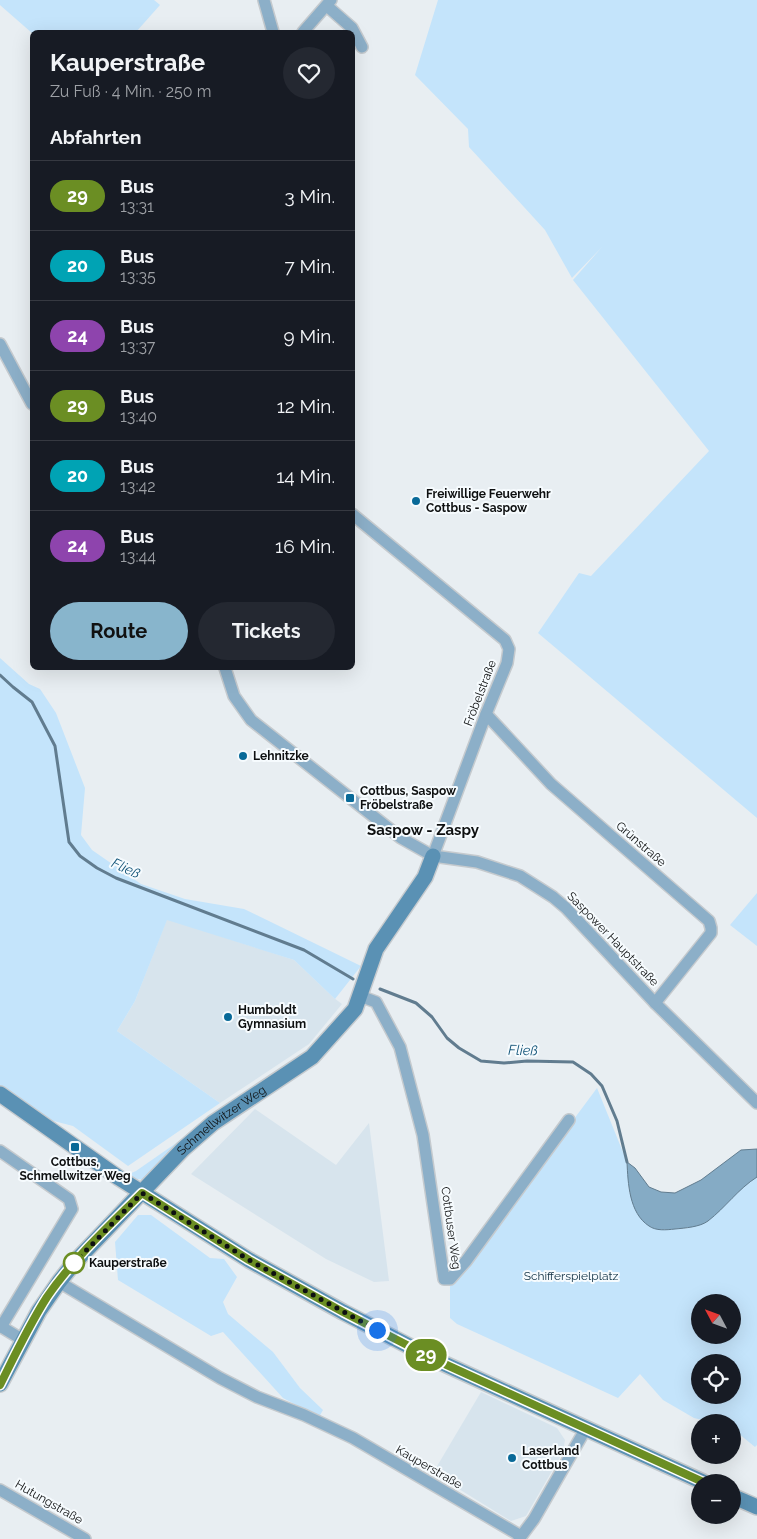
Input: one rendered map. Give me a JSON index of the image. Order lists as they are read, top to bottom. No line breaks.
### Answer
{"streets":{"street":["Fröbelstraße","Grünstraße","Saspower Hauptstraße","Schmellwitzer Weg","Cottbuser Weg","Kauperstraße","Hutungstraße"]},"crossings":[["Fröbelstraße","Grünstraße"],["Fröbelstraße","Saspower Hauptstraße"],["Fröbelstraße","Schmellwitzer Weg"],["Grünstraße","Saspower Hauptstraße"],["Saspower Hauptstraße","Schmellwitzer Weg"],["Schmellwitzer Weg","Cottbuser Weg"],["Schmellwitzer Weg","Kauperstraße"]],"districts":["Saspow - Zaspy"],"water":["Fließ"],"parks":["Schifferspielplatz"],"places":{"other":["Freiwillige Feuerwehr Cottbus - Saspow","Lehnitzke","Humboldt Gymnasium","Kauperstraße","Laserland Cottbus"],"transit":["Cottbus, Saspow Fröbelstraße","Cottbus, Schmellwitzer Weg"]},"lines":["bus line 29"],"north":"top left","page":{"on_map":"29","heading":[["Kauperstraße","Zu Fuß · 4 Min. · 250 m"],"Abfahrten"],"list":[{"mark":"29","name":"Bus","note":"13:31","value":"3 Min."},{"mark":"20","name":"Bus","note":"13:35","value":"7 Min."},{"mark":"24","name":"Bus","note":"13:37","value":"9 Min."},{"mark":"29","name":"Bus","note":"13:40","value":"12 Min."},{"mark":"20","name":"Bus","note":"13:42","value":"14 Min."},{"mark":"24","name":"Bus","note":"13:44","value":"16 Min."}],"buttons":["Route","Tickets"],"map_buttons":["+","−"]}}
